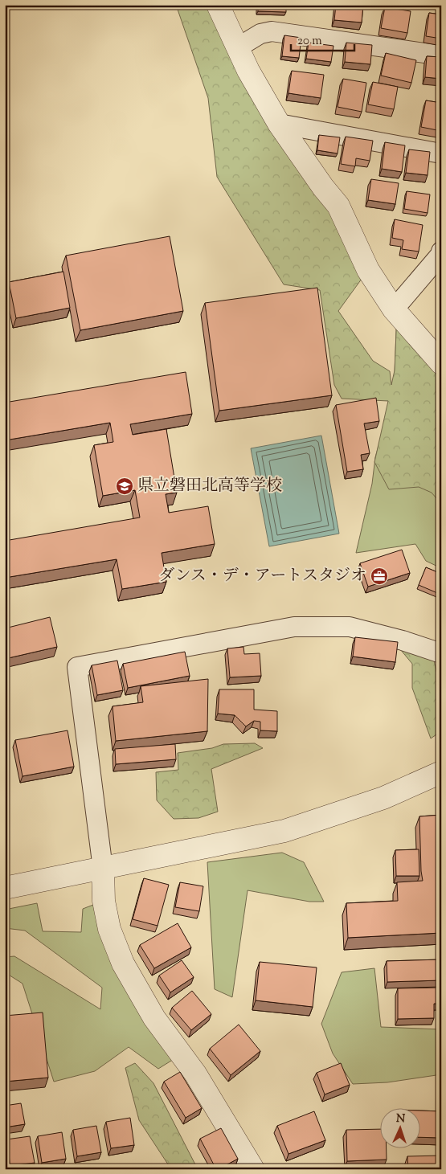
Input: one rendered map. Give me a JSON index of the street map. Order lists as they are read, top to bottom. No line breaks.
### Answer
{"places":{"school or university":["県立磐田北高等学校"],"office":["ダンス・デ・アートスタジオ"]},"scale_bar":"20 m","north":"top"}
